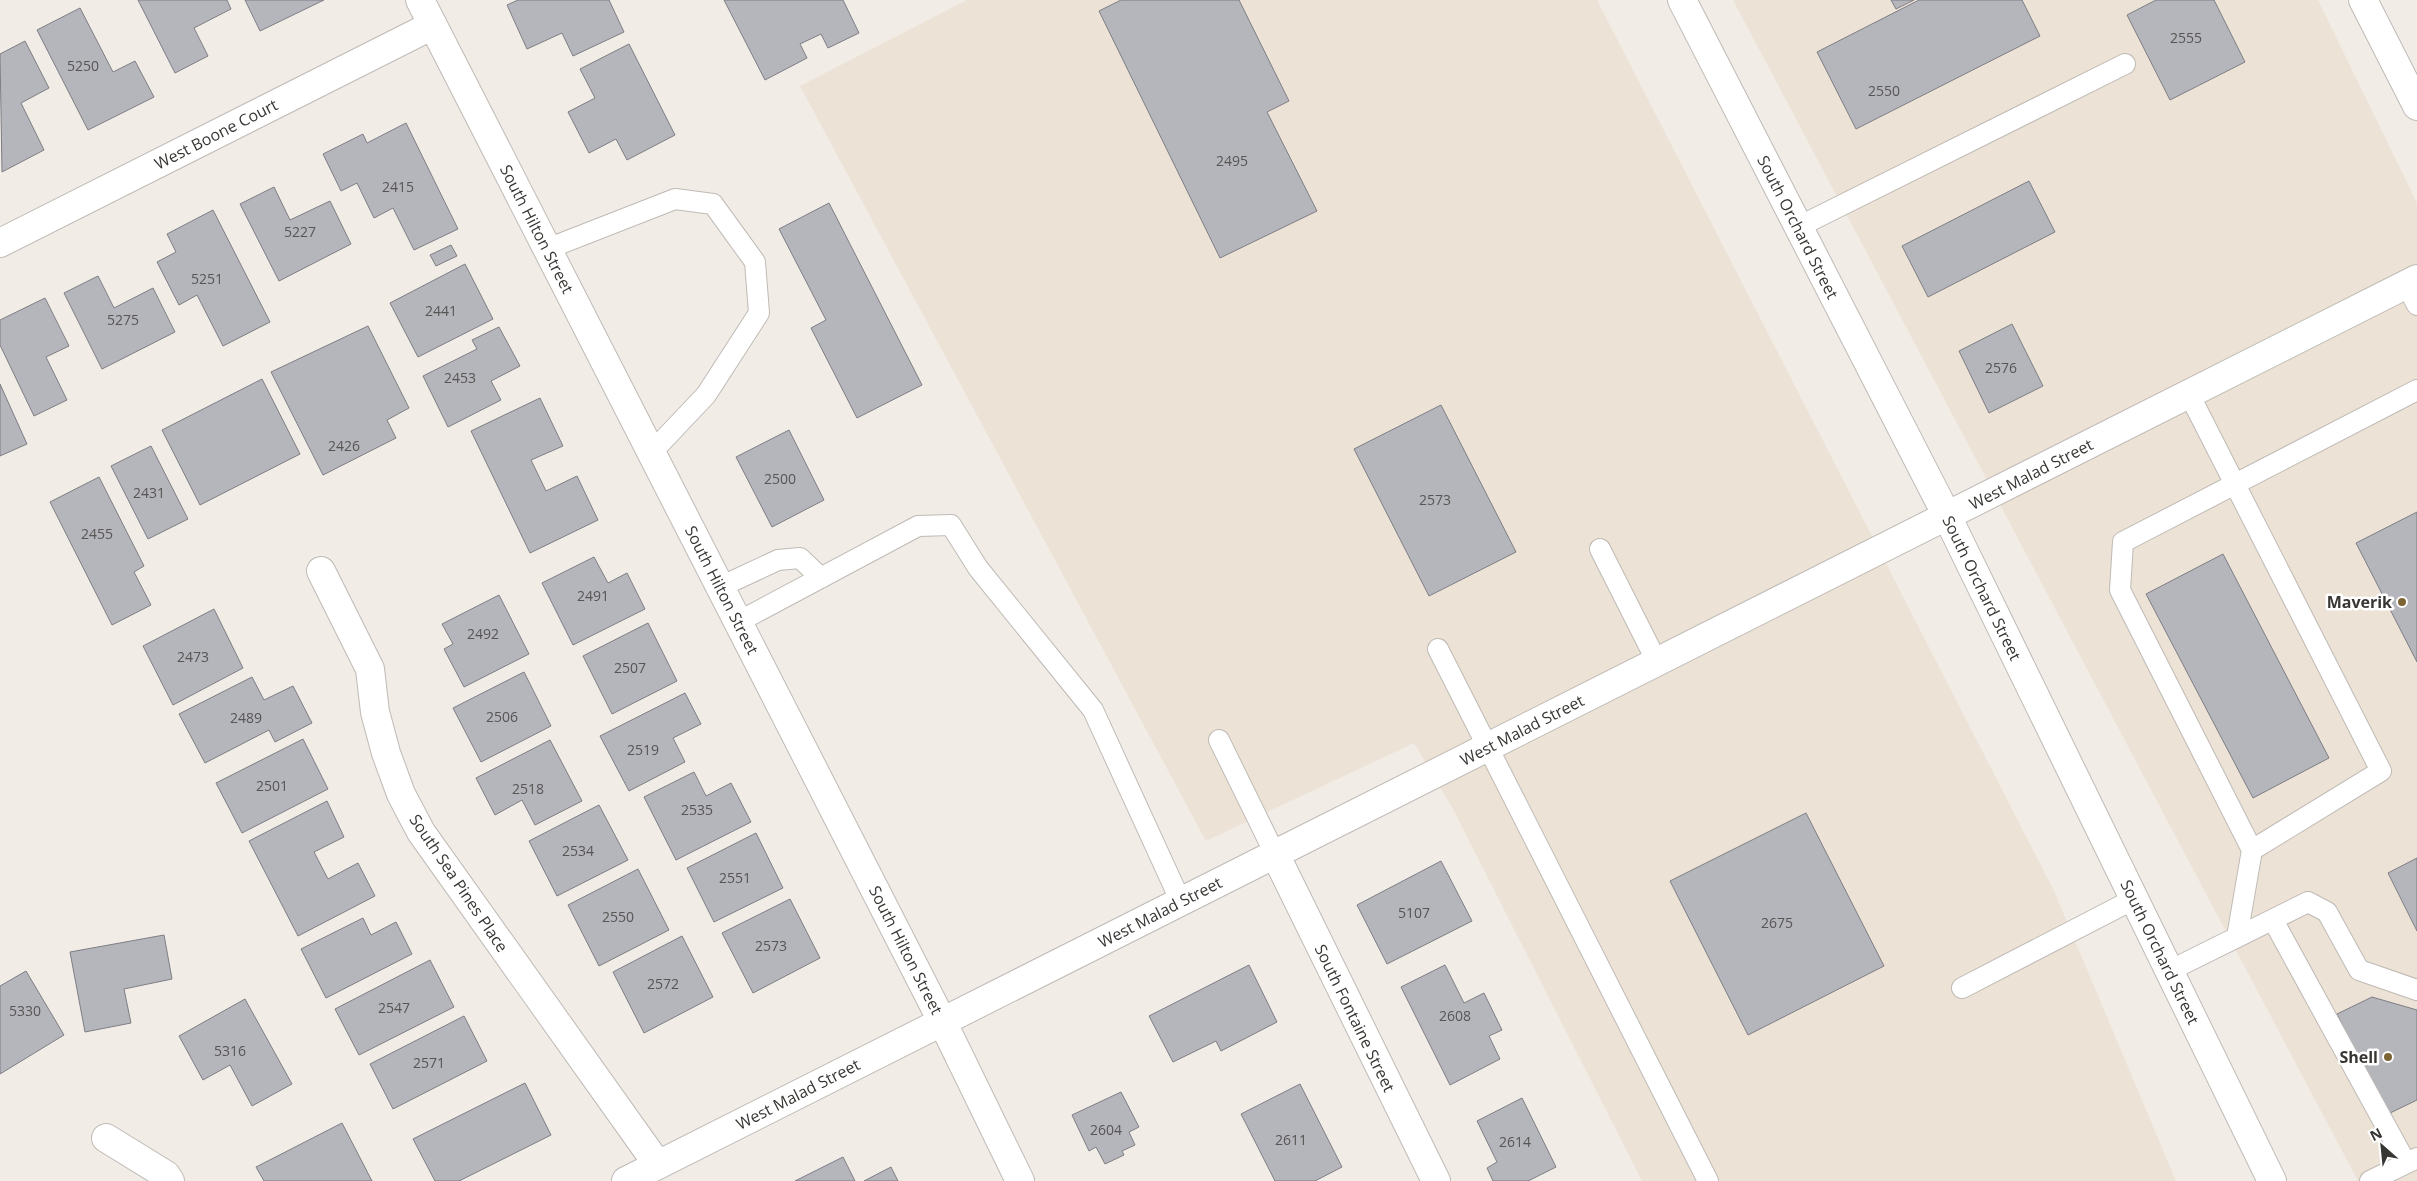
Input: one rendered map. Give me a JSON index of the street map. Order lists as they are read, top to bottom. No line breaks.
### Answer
{"streets":{"street":["West Boone Court","South Orchard Street","South Hilton Street","West Malad Street","South Sea Pines Place","South Fontaine Street"]},"crossings":[["West Boone Court","South Hilton Street"],["South Orchard Street","West Malad Street"],["South Hilton Street","West Malad Street"],["West Malad Street","South Sea Pines Place"],["West Malad Street","South Fontaine Street"]],"places":["Maverik","Shell"],"house_numbers":["2555","5250","2550","2495","2415","5227","5251","2441","5275","2576","2453","2426","2500","2431","2573","2455","2491","2492","2473","2507","2506","2489","2519","2501","2518","2535","2534","2551","5107","2550","2675","2573","2572","2547","5330","2608","5316","2571","2604","2611","2614"],"north":"top left"}
